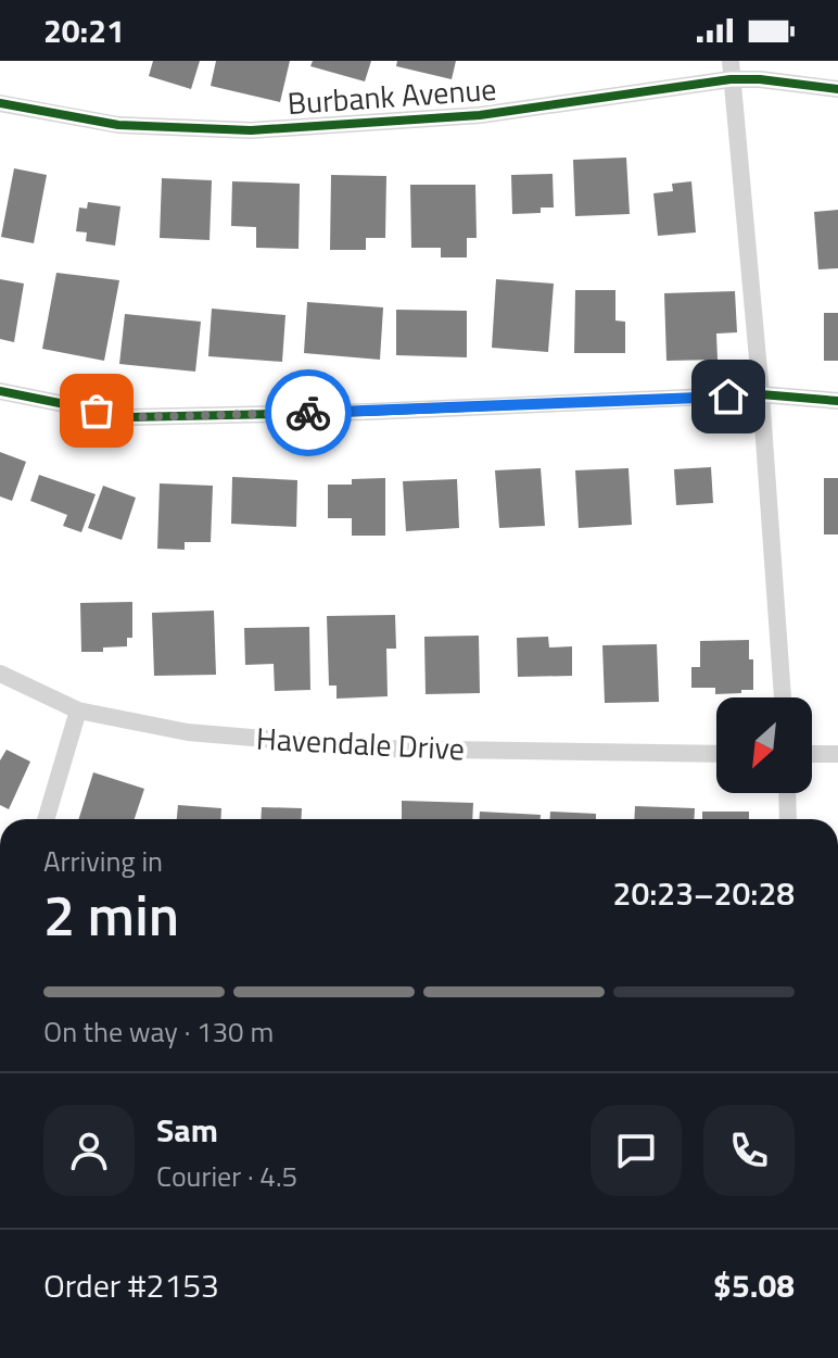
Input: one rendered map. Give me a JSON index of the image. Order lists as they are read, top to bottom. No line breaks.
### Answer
{"streets":{"street":["Burbank Avenue","Havendale Drive"]},"north":"bottom left","page":{"status":"20:21","heading":["2 min","Arriving in","20:23–20:28"],"panel":["Sam","Courier · 4.5","Order #2153","$5.08"],"bar":"On the way · 130 m"}}
